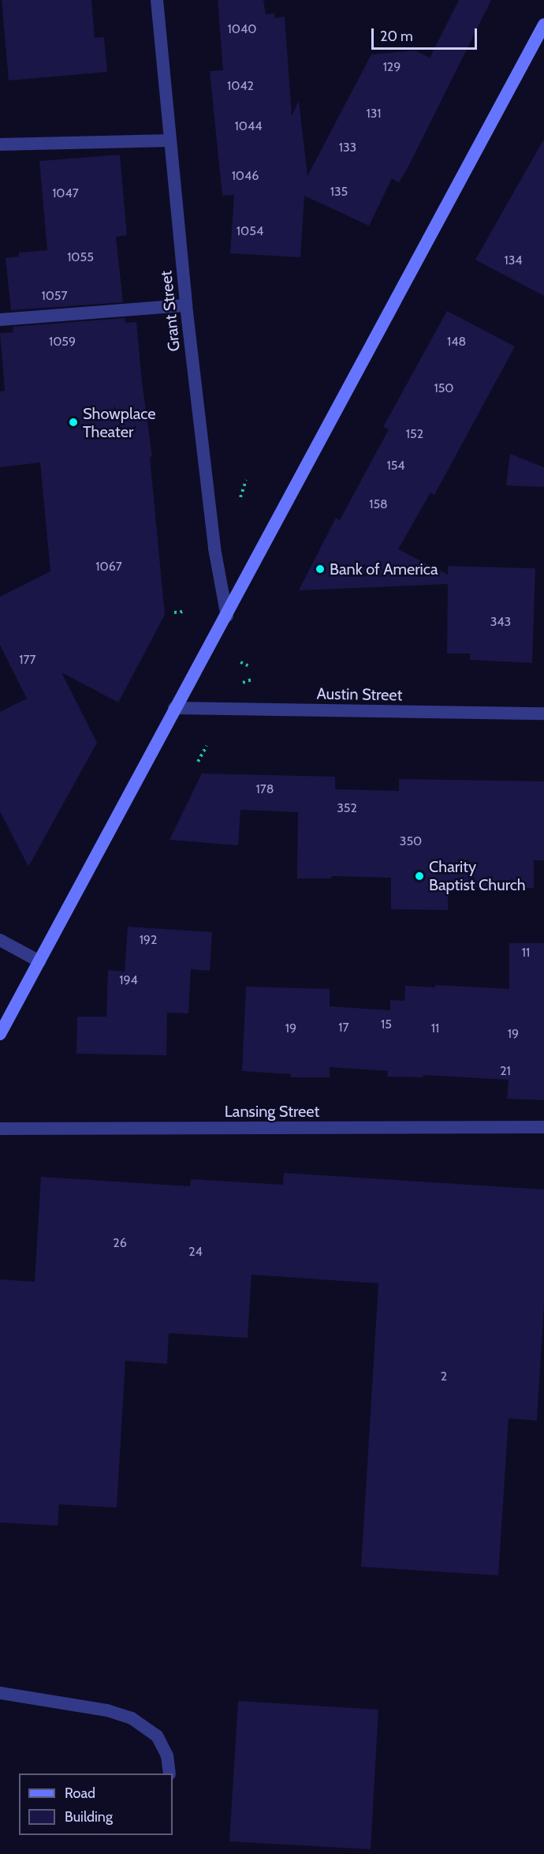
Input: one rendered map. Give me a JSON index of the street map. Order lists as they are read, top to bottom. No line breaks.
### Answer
{"streets":{"street":["Grant Street","Austin Street","Lansing Street"]},"places":["Showplace Theater","Bank of America","Charity Baptist Church"],"house_numbers":["1040","129","1042","131","1044","133","1046","135","1047","1054","1055","134","1057","1059","148","150","152","154","158","1067","343","177","178","352","350","192","11","194","15","17","19","11","19","21","26","24","2"],"legend":["Road","Building"],"scale_bar":"20 m"}
